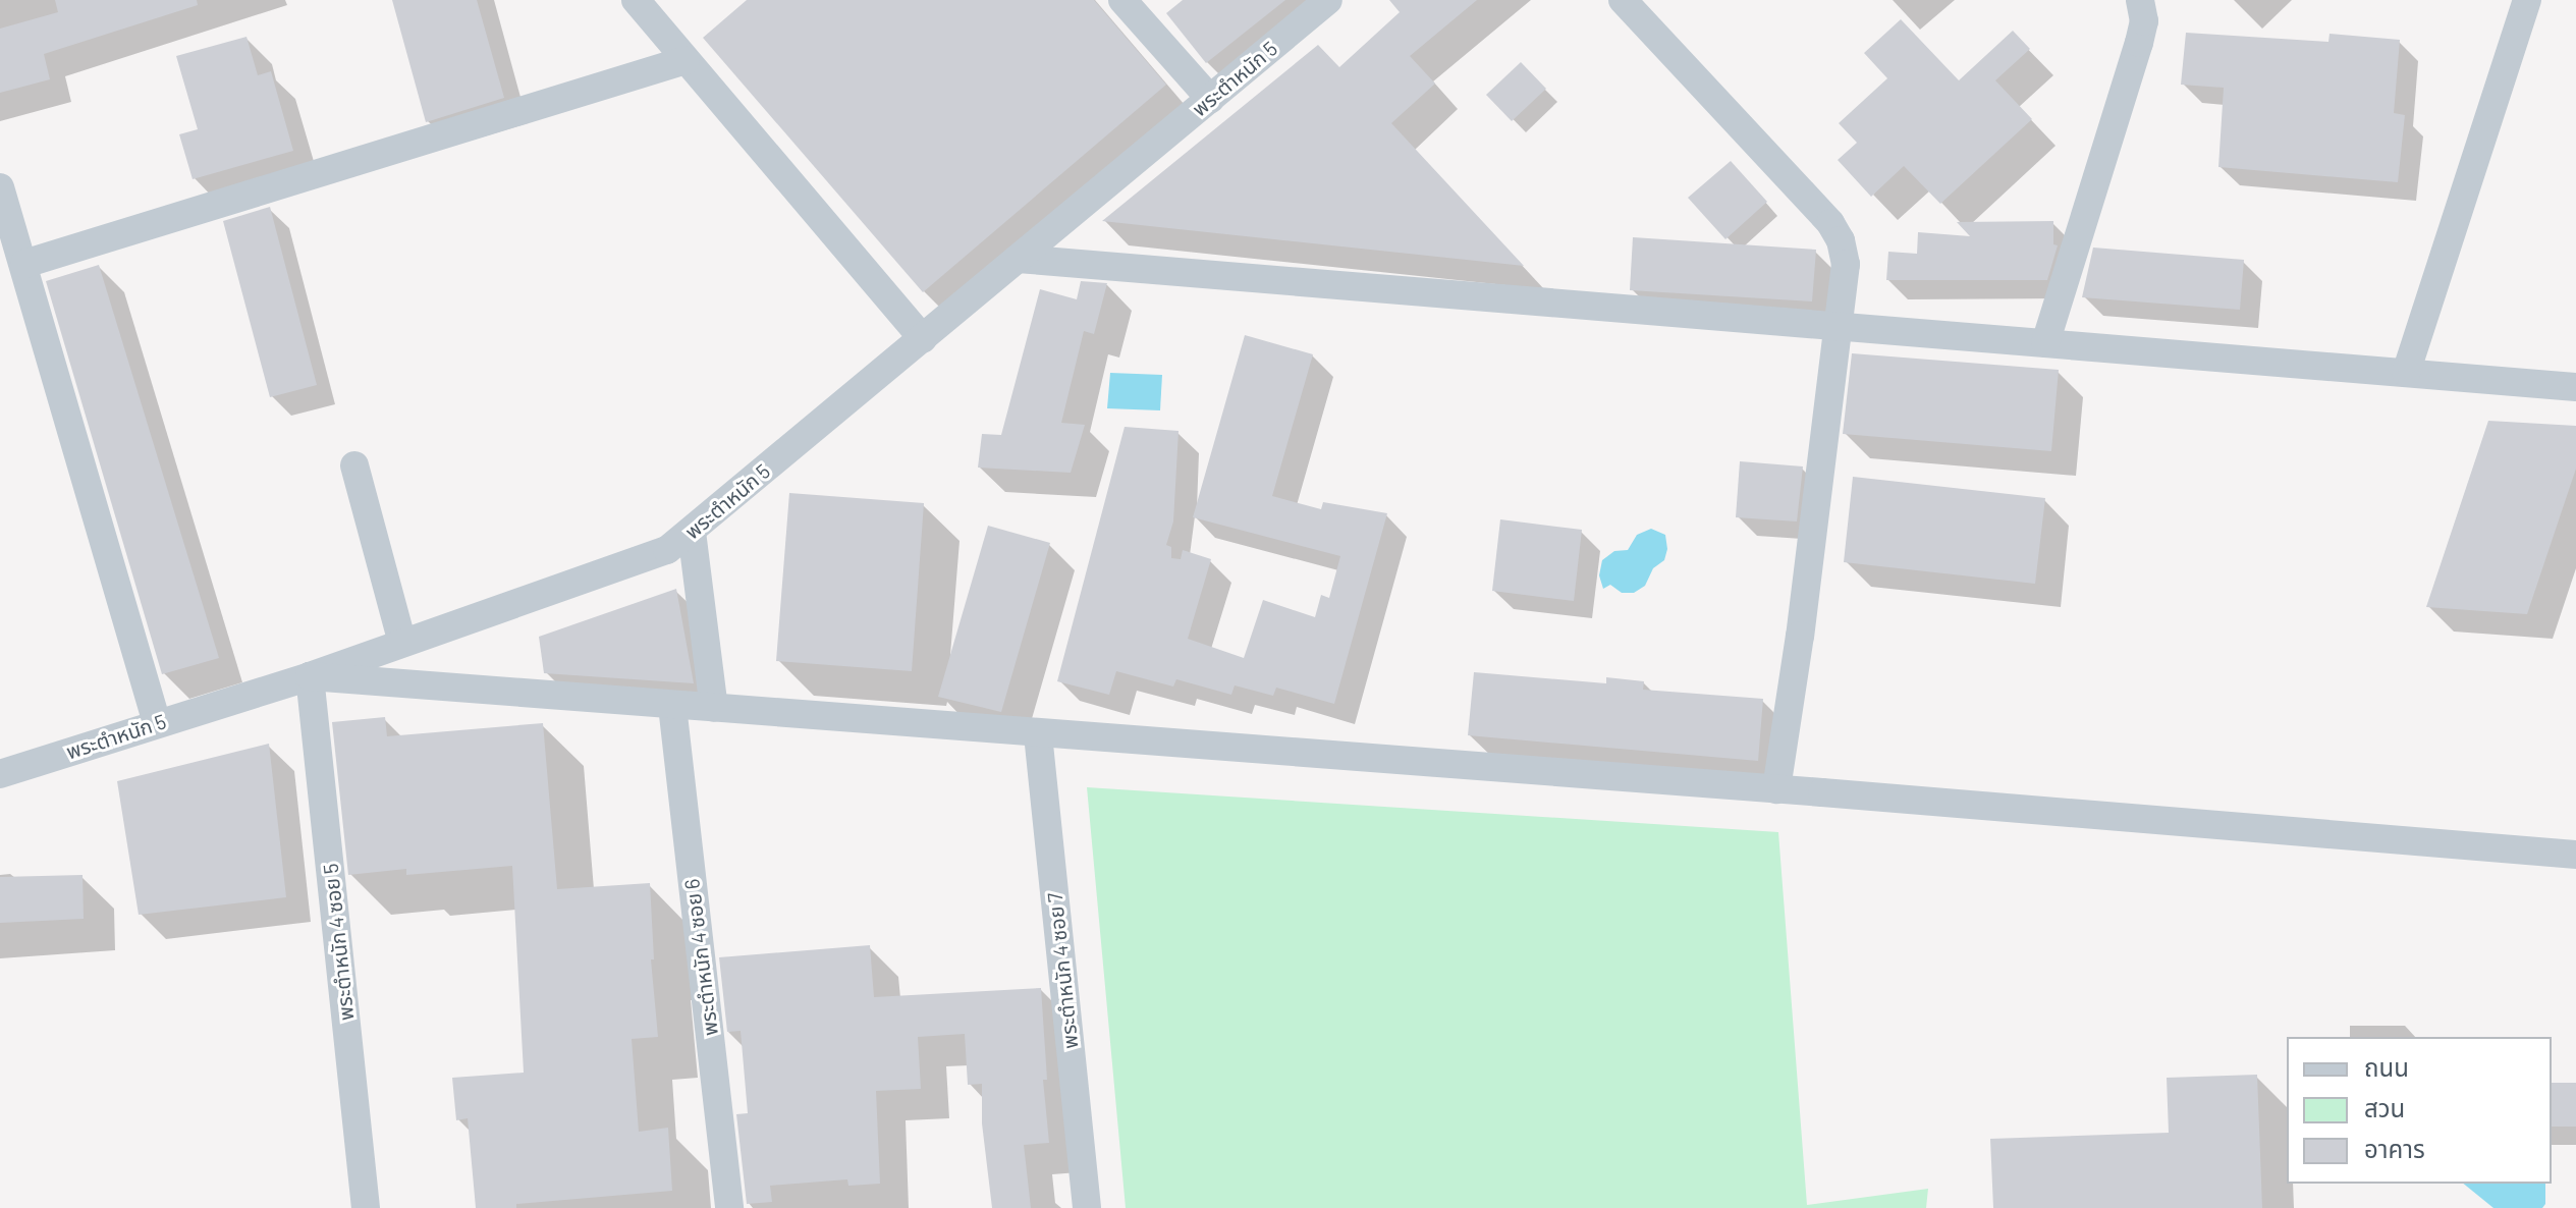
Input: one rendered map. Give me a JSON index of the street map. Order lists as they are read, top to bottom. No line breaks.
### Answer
{"streets":{"street":["พระตำหนัก 5","พระตำหนัก 4 ซอย 5","พระตำหนัก 4 ซอย 6","พระตำหนัก 4 ซอย 7"]},"crossings":[["พระตำหนัก 5","พระตำหนัก 4 ซอย 5"]],"legend":["ถนน","สวน","อาคาร"]}
